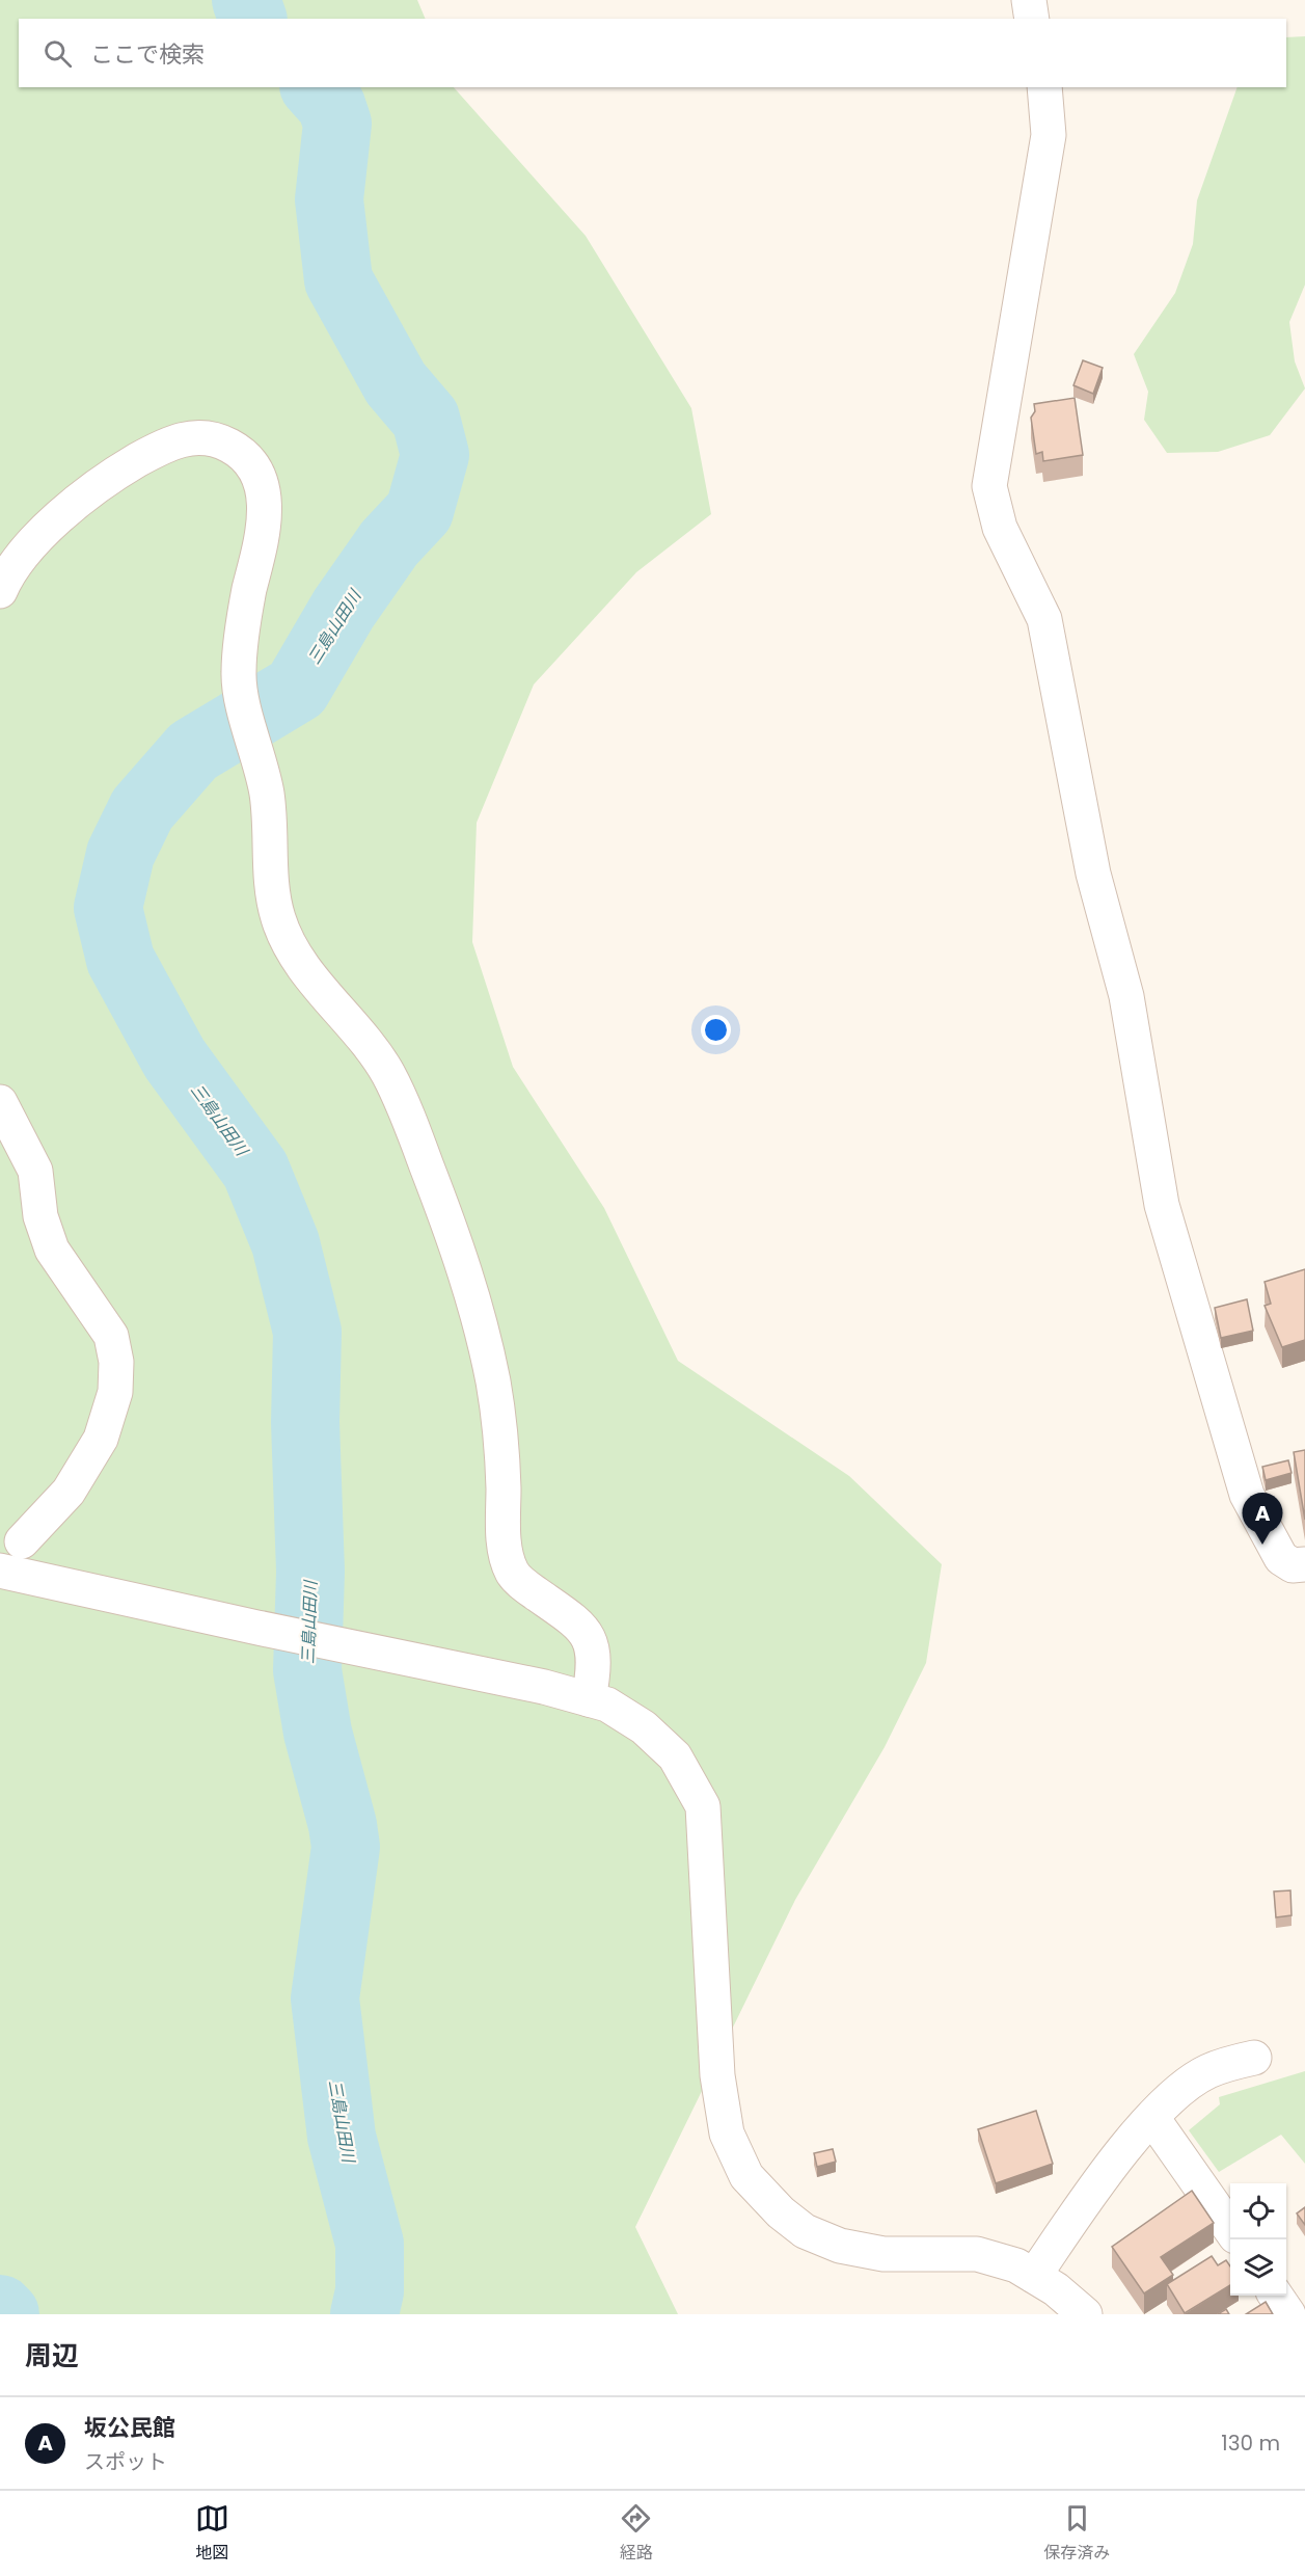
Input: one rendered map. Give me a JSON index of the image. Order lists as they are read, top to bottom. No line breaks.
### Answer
{"water":["三島山田川"],"page":{"search":"ここで検索","pins":"A","heading":"周辺","list":[{"mark":"A","name":"坂公民館","note":"スポット","value":"130 m"}],"nav":["地図","経路","保存済み"]}}
